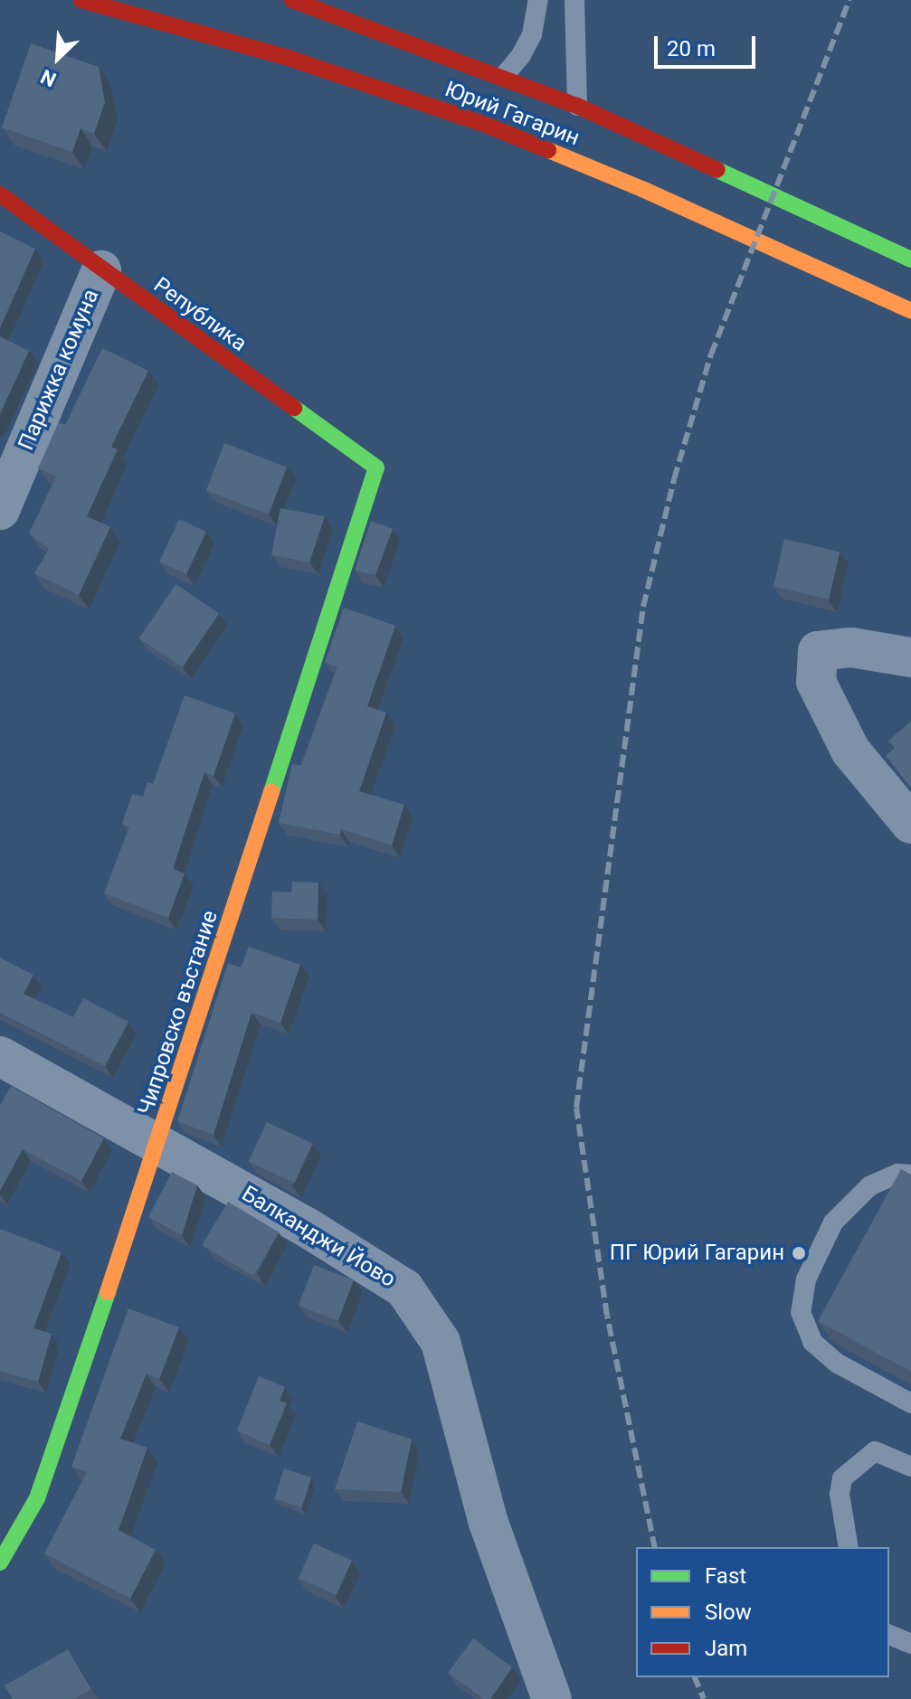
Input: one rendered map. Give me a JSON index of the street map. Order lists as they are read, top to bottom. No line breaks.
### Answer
{"streets":{"street":["Юрий Гагарин","Република","Парижка комуна","Чипровско въстание","Балканджи Йово"]},"crossings":[["Република","Парижка комуна"],["Република","Чипровско въстание"],["Чипровско въстание","Балканджи Йово"]],"places":["ПГ Юрий Гагарин"],"legend":["Fast","Slow","Jam"],"scale_bar":"20 m","north":"bottom left"}
